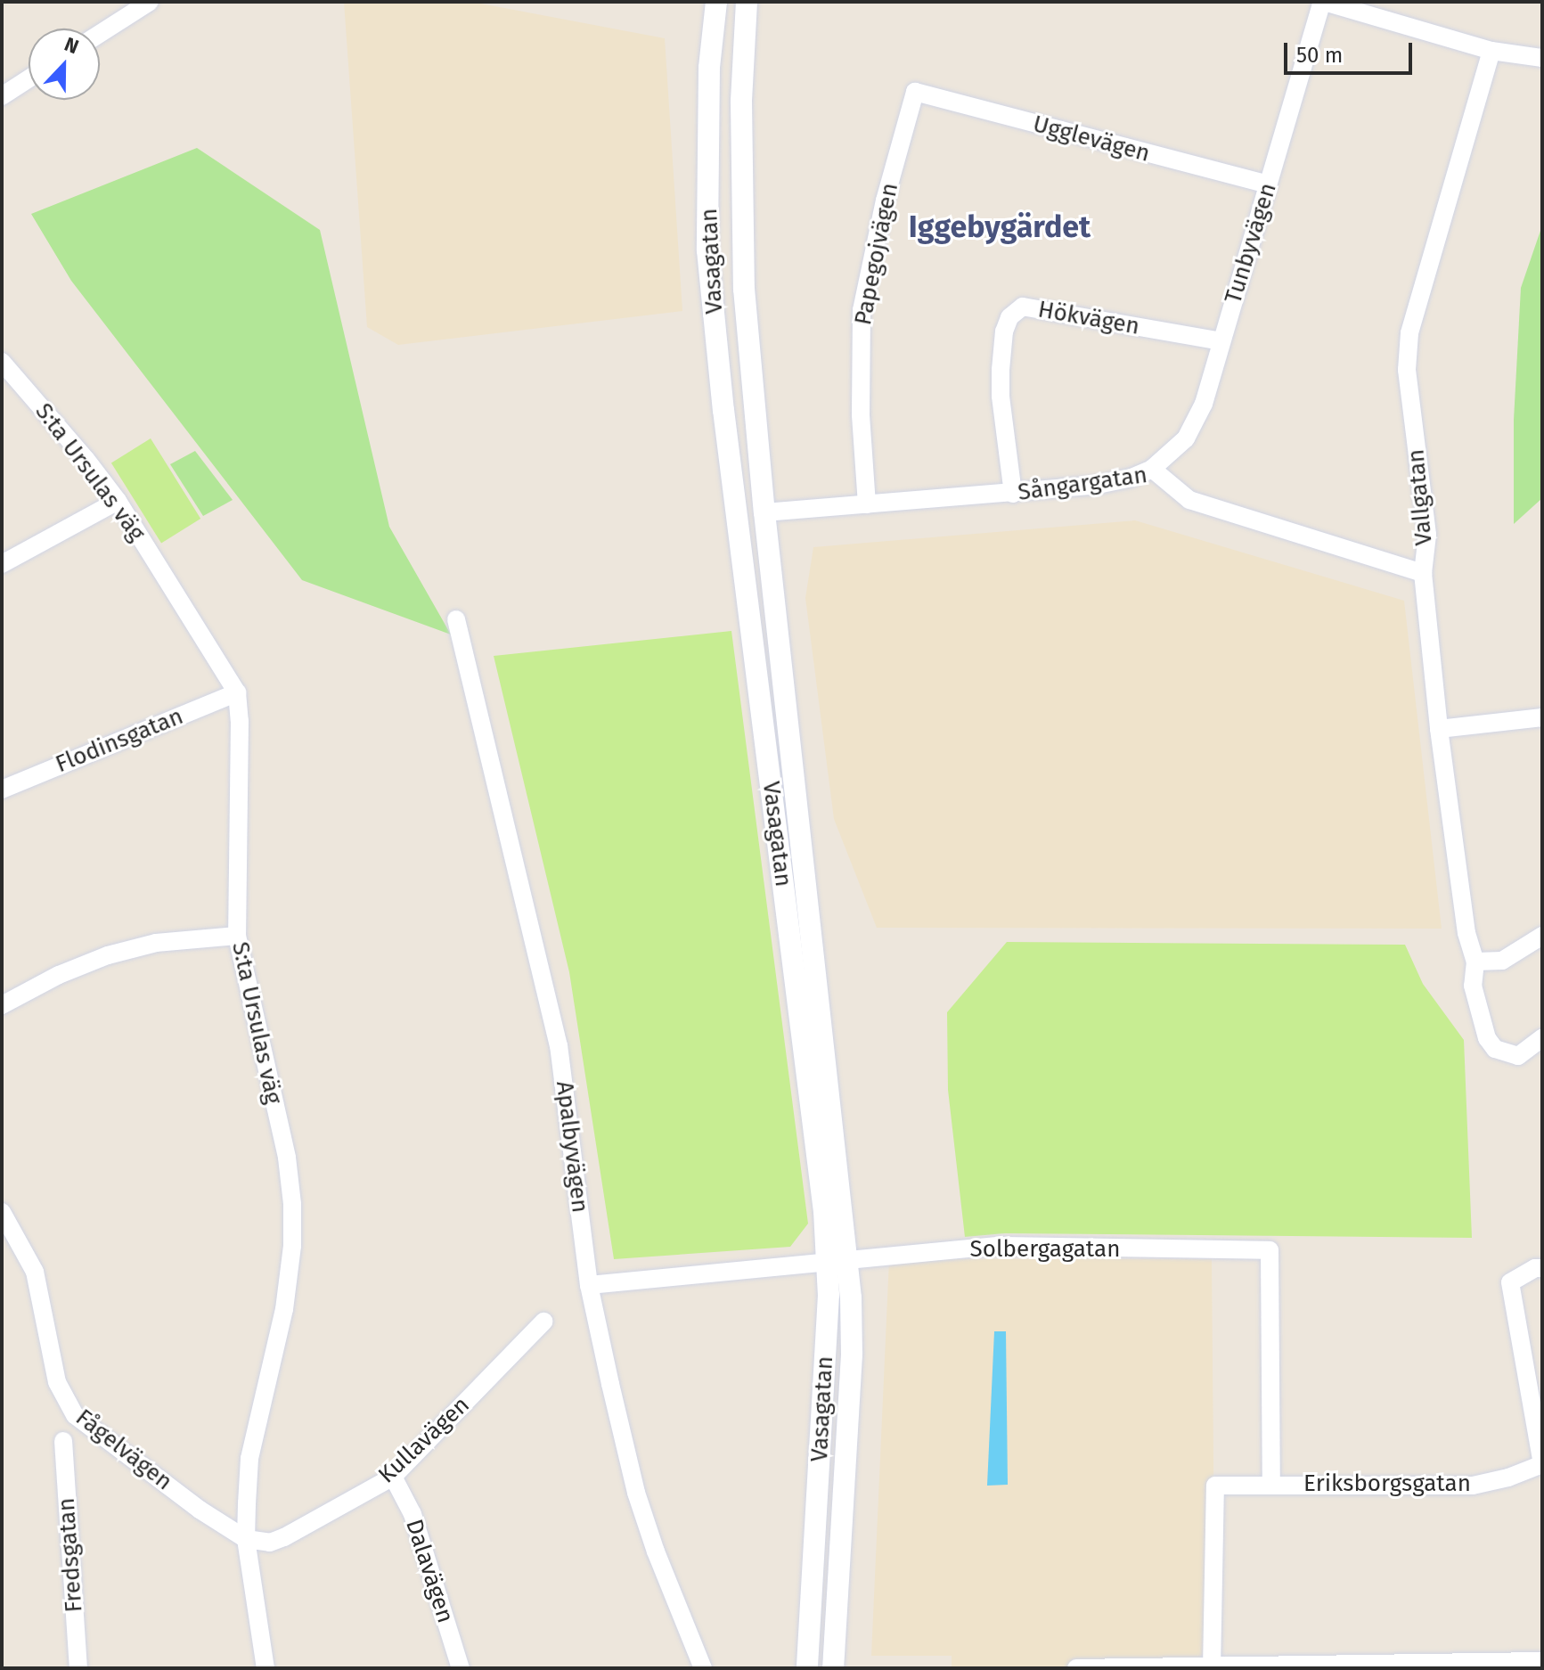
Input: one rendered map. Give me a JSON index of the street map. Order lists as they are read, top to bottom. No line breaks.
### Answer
{"streets":{"street":["Ugglevägen","Tunbyvägen","Papegojvägen","Vasagatan","Hökvägen","S:ta Ursulas väg","Sångargatan","Vallgatan","Flodinsgatan","Apalbyvägen","Solbergagatan","Kullavägen","Fågelvägen","Eriksborgsgatan","Fredsgatan","Dalavägen"]},"crossings":[["Ugglevägen","Tunbyvägen"],["Ugglevägen","Papegojvägen"],["Tunbyvägen","Hökvägen"],["Tunbyvägen","Sångargatan"],["Papegojvägen","Sångargatan"],["Vasagatan","Sångargatan"],["Vasagatan","Solbergagatan"],["Hökvägen","Sångargatan"],["S:ta Ursulas väg","Flodinsgatan"],["S:ta Ursulas väg","Kullavägen"],["S:ta Ursulas väg","Fågelvägen"],["Sångargatan","Vallgatan"],["Apalbyvägen","Solbergagatan"],["Solbergagatan","Eriksborgsgatan"],["Kullavägen","Fågelvägen"],["Kullavägen","Dalavägen"]],"districts":["Iggebygärdet"],"scale_bar":"50 m","north":"top"}
